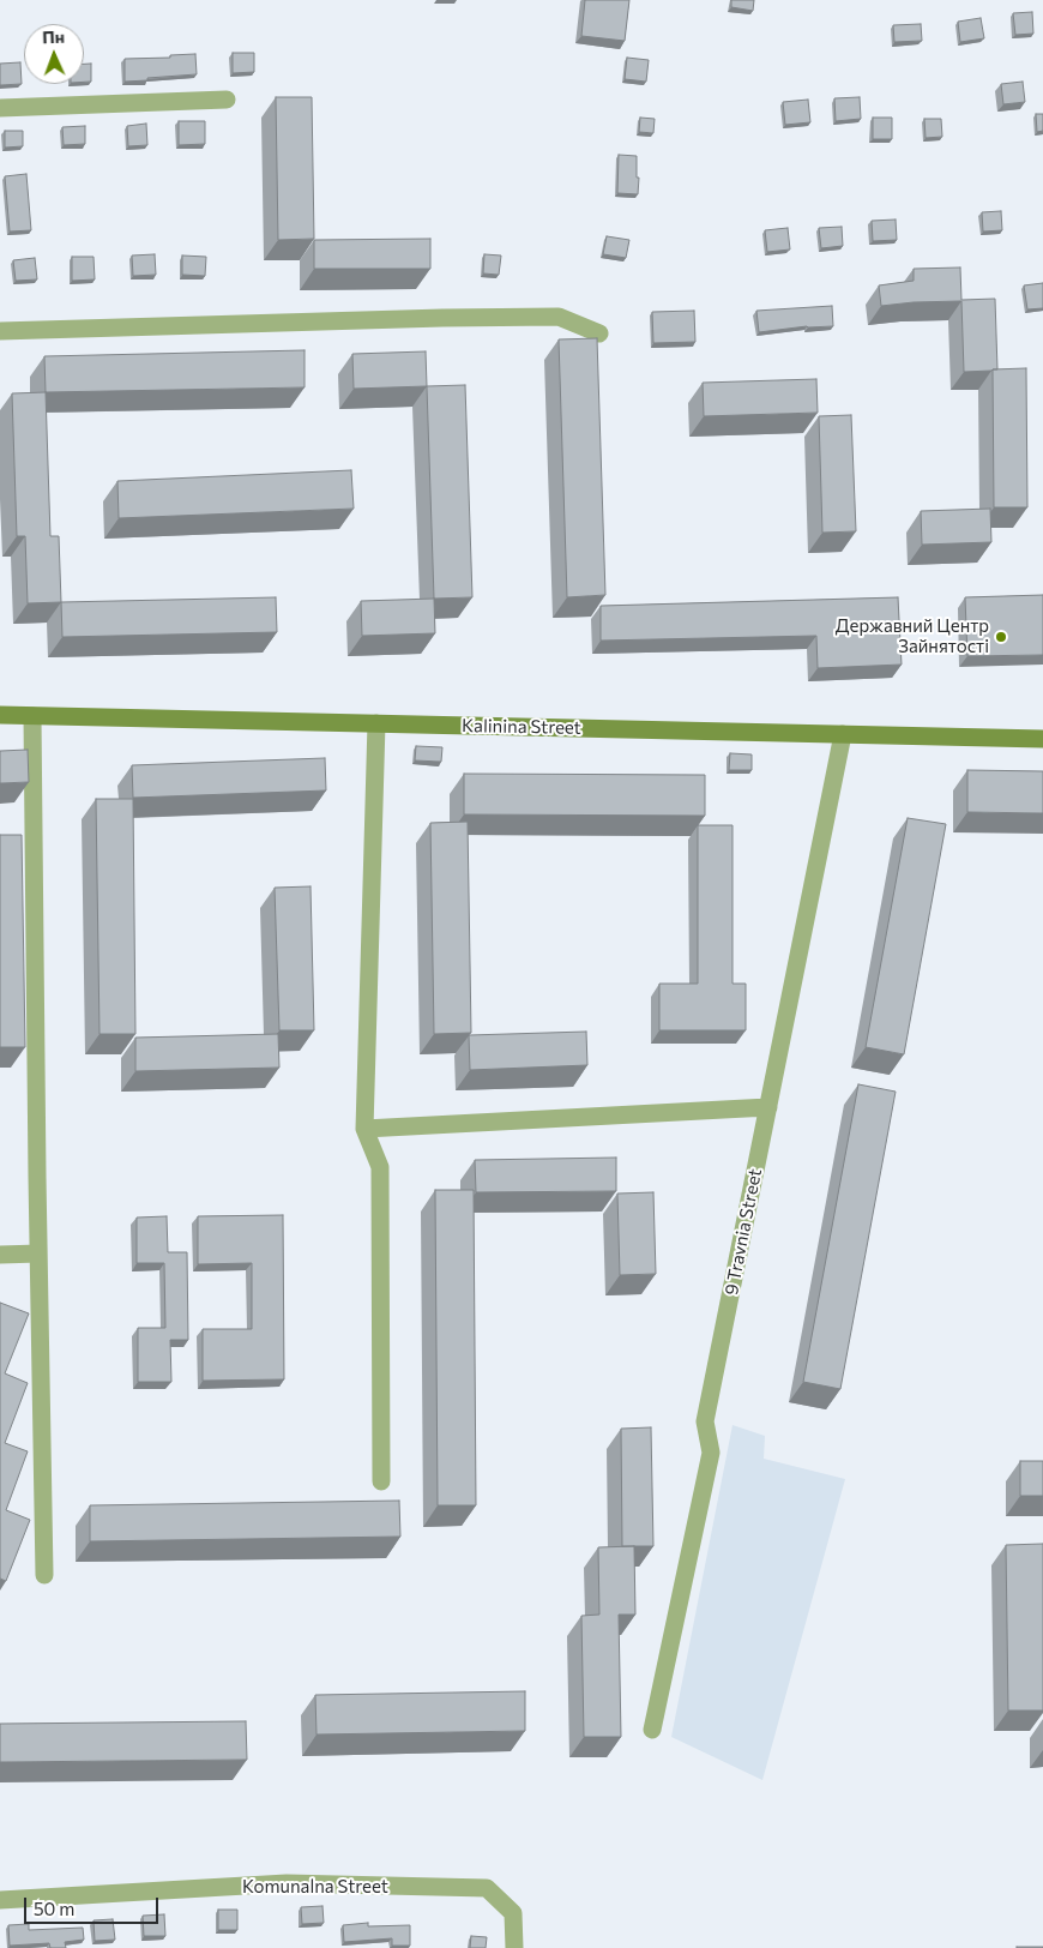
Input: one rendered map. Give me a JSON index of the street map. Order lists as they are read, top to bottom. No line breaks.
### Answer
{"streets":{"street":["Kalinina Street","9 Travnia Street","Komunalna Street"]},"crossings":[["Kalinina Street","9 Travnia Street"]],"places":["Державний Центр Зайнятості"],"scale_bar":"50 m","north":"top"}
